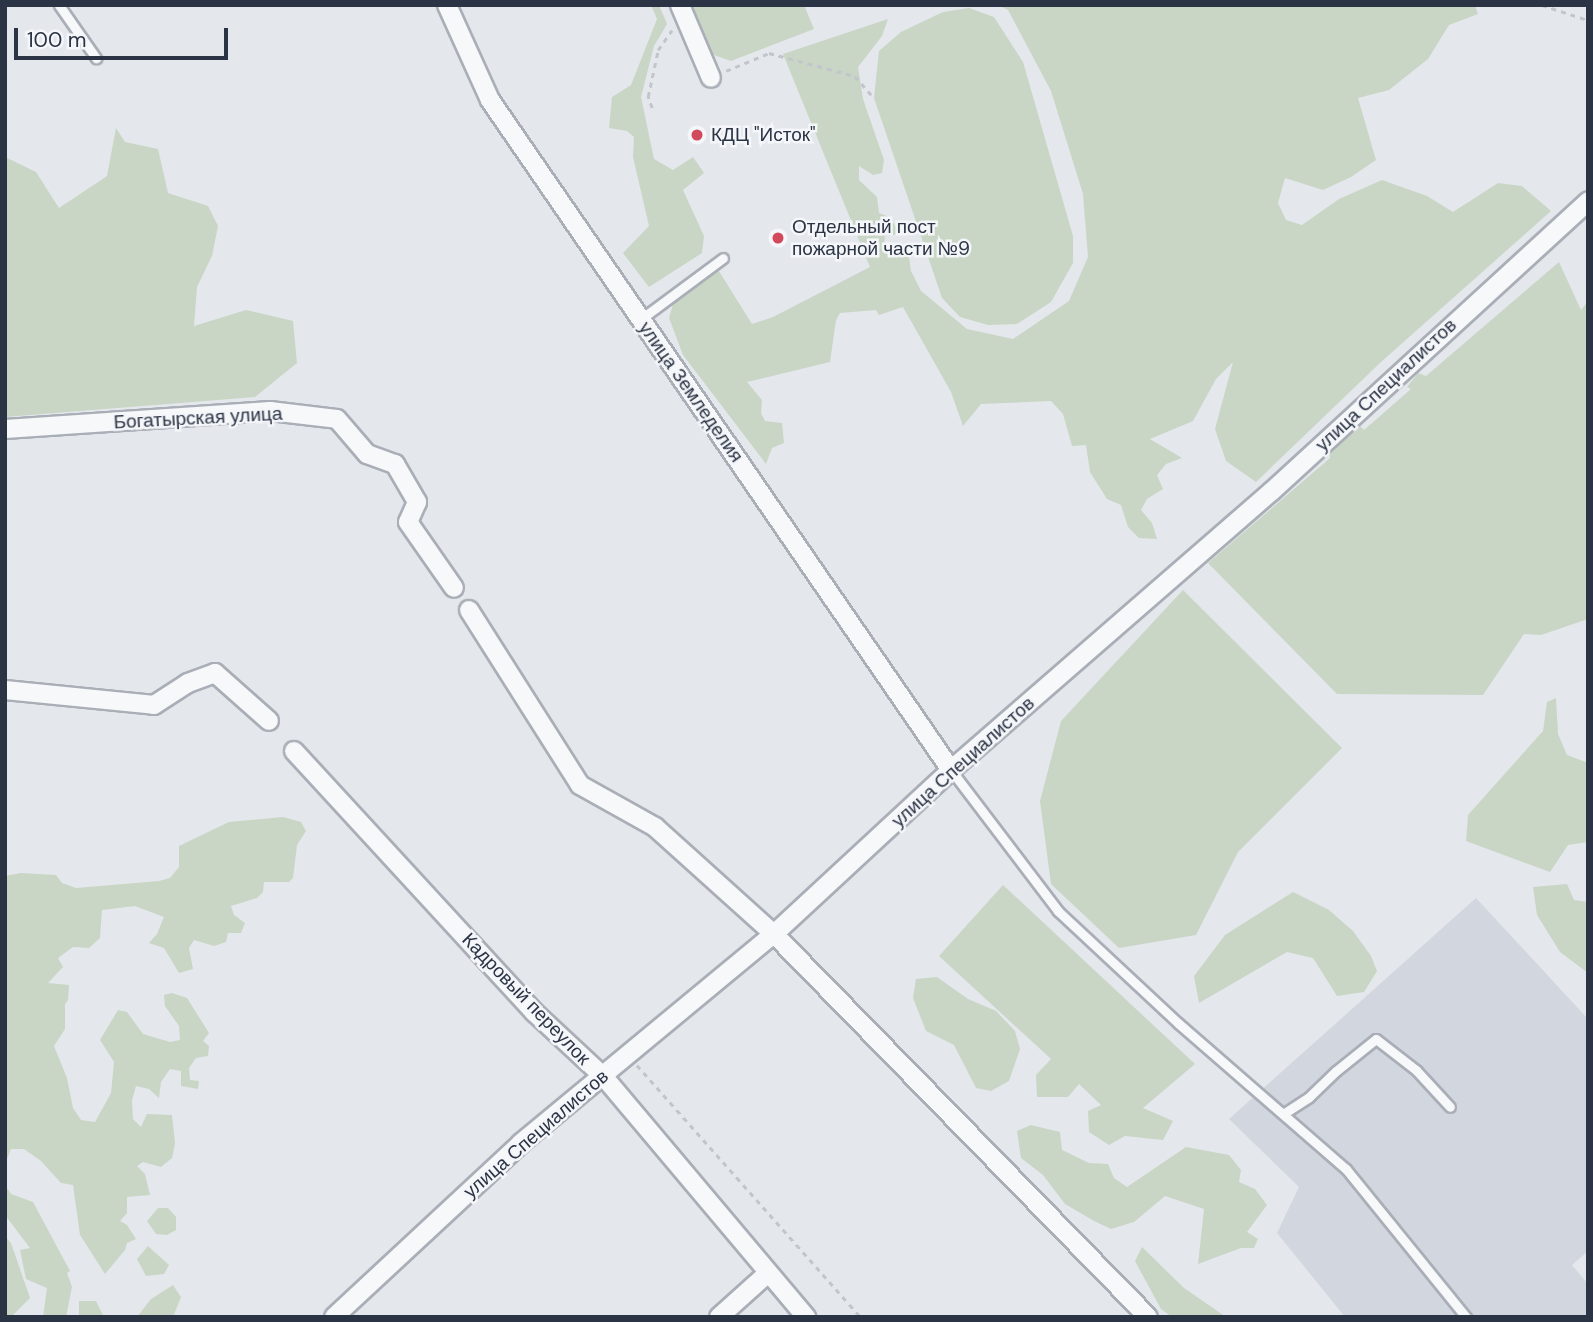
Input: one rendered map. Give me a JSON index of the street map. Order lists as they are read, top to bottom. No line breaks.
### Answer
{"streets":{"street":["улица Специалистов","улица Земледелия","Богатырская улица","Кадровый переулок"]},"crossings":[["улица Специалистов","улица Земледелия"],["улица Специалистов","Кадровый переулок"]],"places":["КДЦ \"Исток\"","Отдельный пост пожарной части №9"],"scale_bar":"100 m"}
